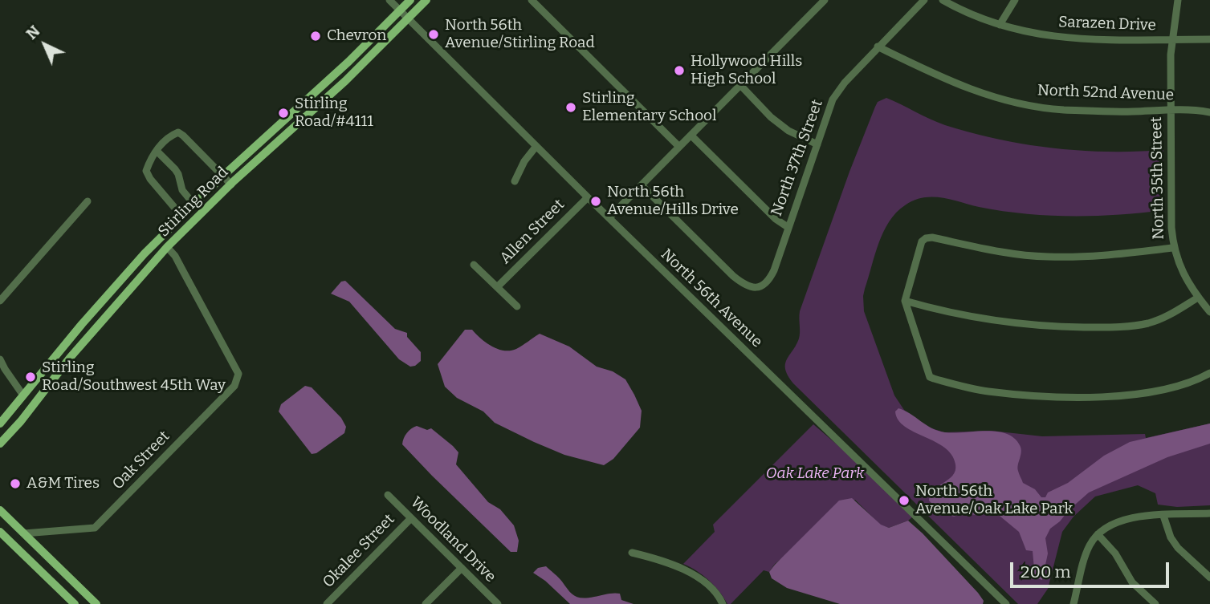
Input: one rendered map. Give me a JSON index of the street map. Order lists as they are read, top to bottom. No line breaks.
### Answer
{"streets":{"main road":["Stirling Road"],"street":["Sarazen Drive","North 52nd Avenue","North 37th Street","North 35th Street","Allen Street","North 56th Avenue","Oak Street","Woodland Drive","Okalee Street"]},"crossings":[["Sarazen Drive","North 35th Street"],["North 52nd Avenue","North 37th Street"],["North 52nd Avenue","North 35th Street"],["Stirling Road","North 56th Avenue"],["Stirling Road","Oak Street"],["Allen Street","North 56th Avenue"],["Woodland Drive","Okalee Street"]],"parks":["Oak Lake Park"],"places":["North 56th Avenue/Stirling Road","Chevron","Hollywood Hills High School","Stirling Elementary School","Stirling Road/#4111","North 56th Avenue/Hills Drive","Stirling Road/Southwest 45th Way","A&M Tires","North 56th Avenue/Oak Lake Park"],"scale_bar":"200 m","north":"top left"}
